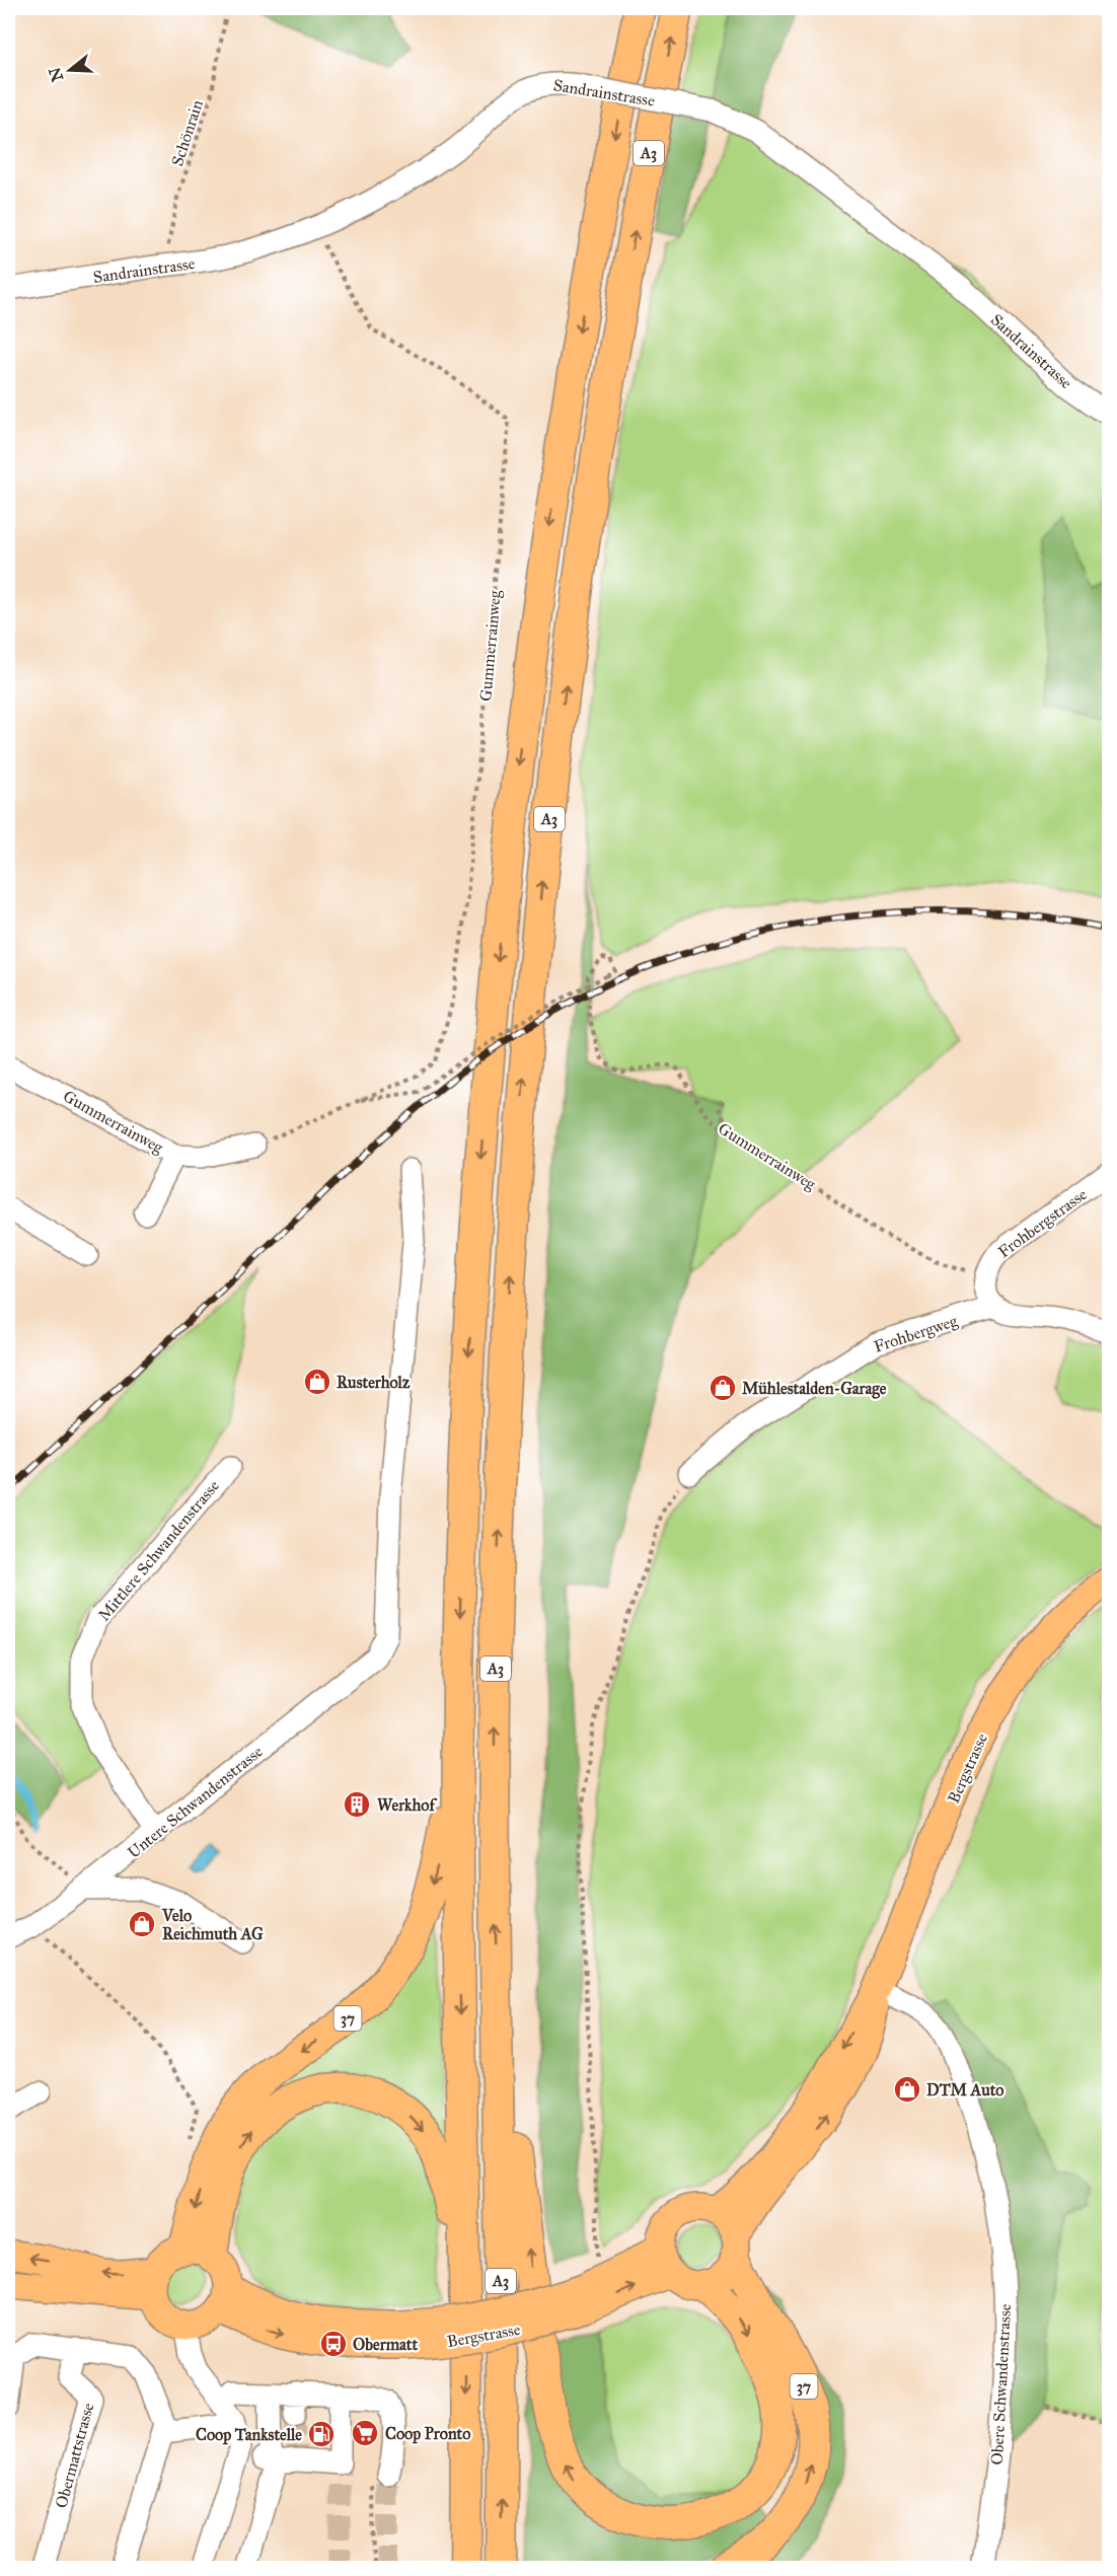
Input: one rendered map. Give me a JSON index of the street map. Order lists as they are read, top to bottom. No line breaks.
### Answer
{"streets":{"highway":["A3","37"],"main road":["Bergstrasse"],"street":["Sandrainstrasse","Gummerrainweg","Frohbergstrasse","Frohbergweg","Mittlere Schwandenstrasse","Untere Schwandenstrasse","Obere Schwandenstrasse","Obermattstrasse"],"path":["Schönrain"]},"crossings":[["Sandrainstrasse","Schönrain"],["Sandrainstrasse","Gummerrainweg"],["A3","37"],["Gummerrainweg","Frohbergstrasse"],["Frohbergstrasse","Frohbergweg"],["Mittlere Schwandenstrasse","Untere Schwandenstrasse"],["Bergstrasse","37"],["Bergstrasse","Obere Schwandenstrasse"]],"places":{"shop":["Rusterholz","Mühlestalden-Garage","Velo Reichmuth AG","DTM Auto"],"building":["Werkhof"],"bus stop":["Obermatt"],"supermarket":["Coop Pronto"],"fuel station":["Coop Tankstelle"]},"north":"left"}
